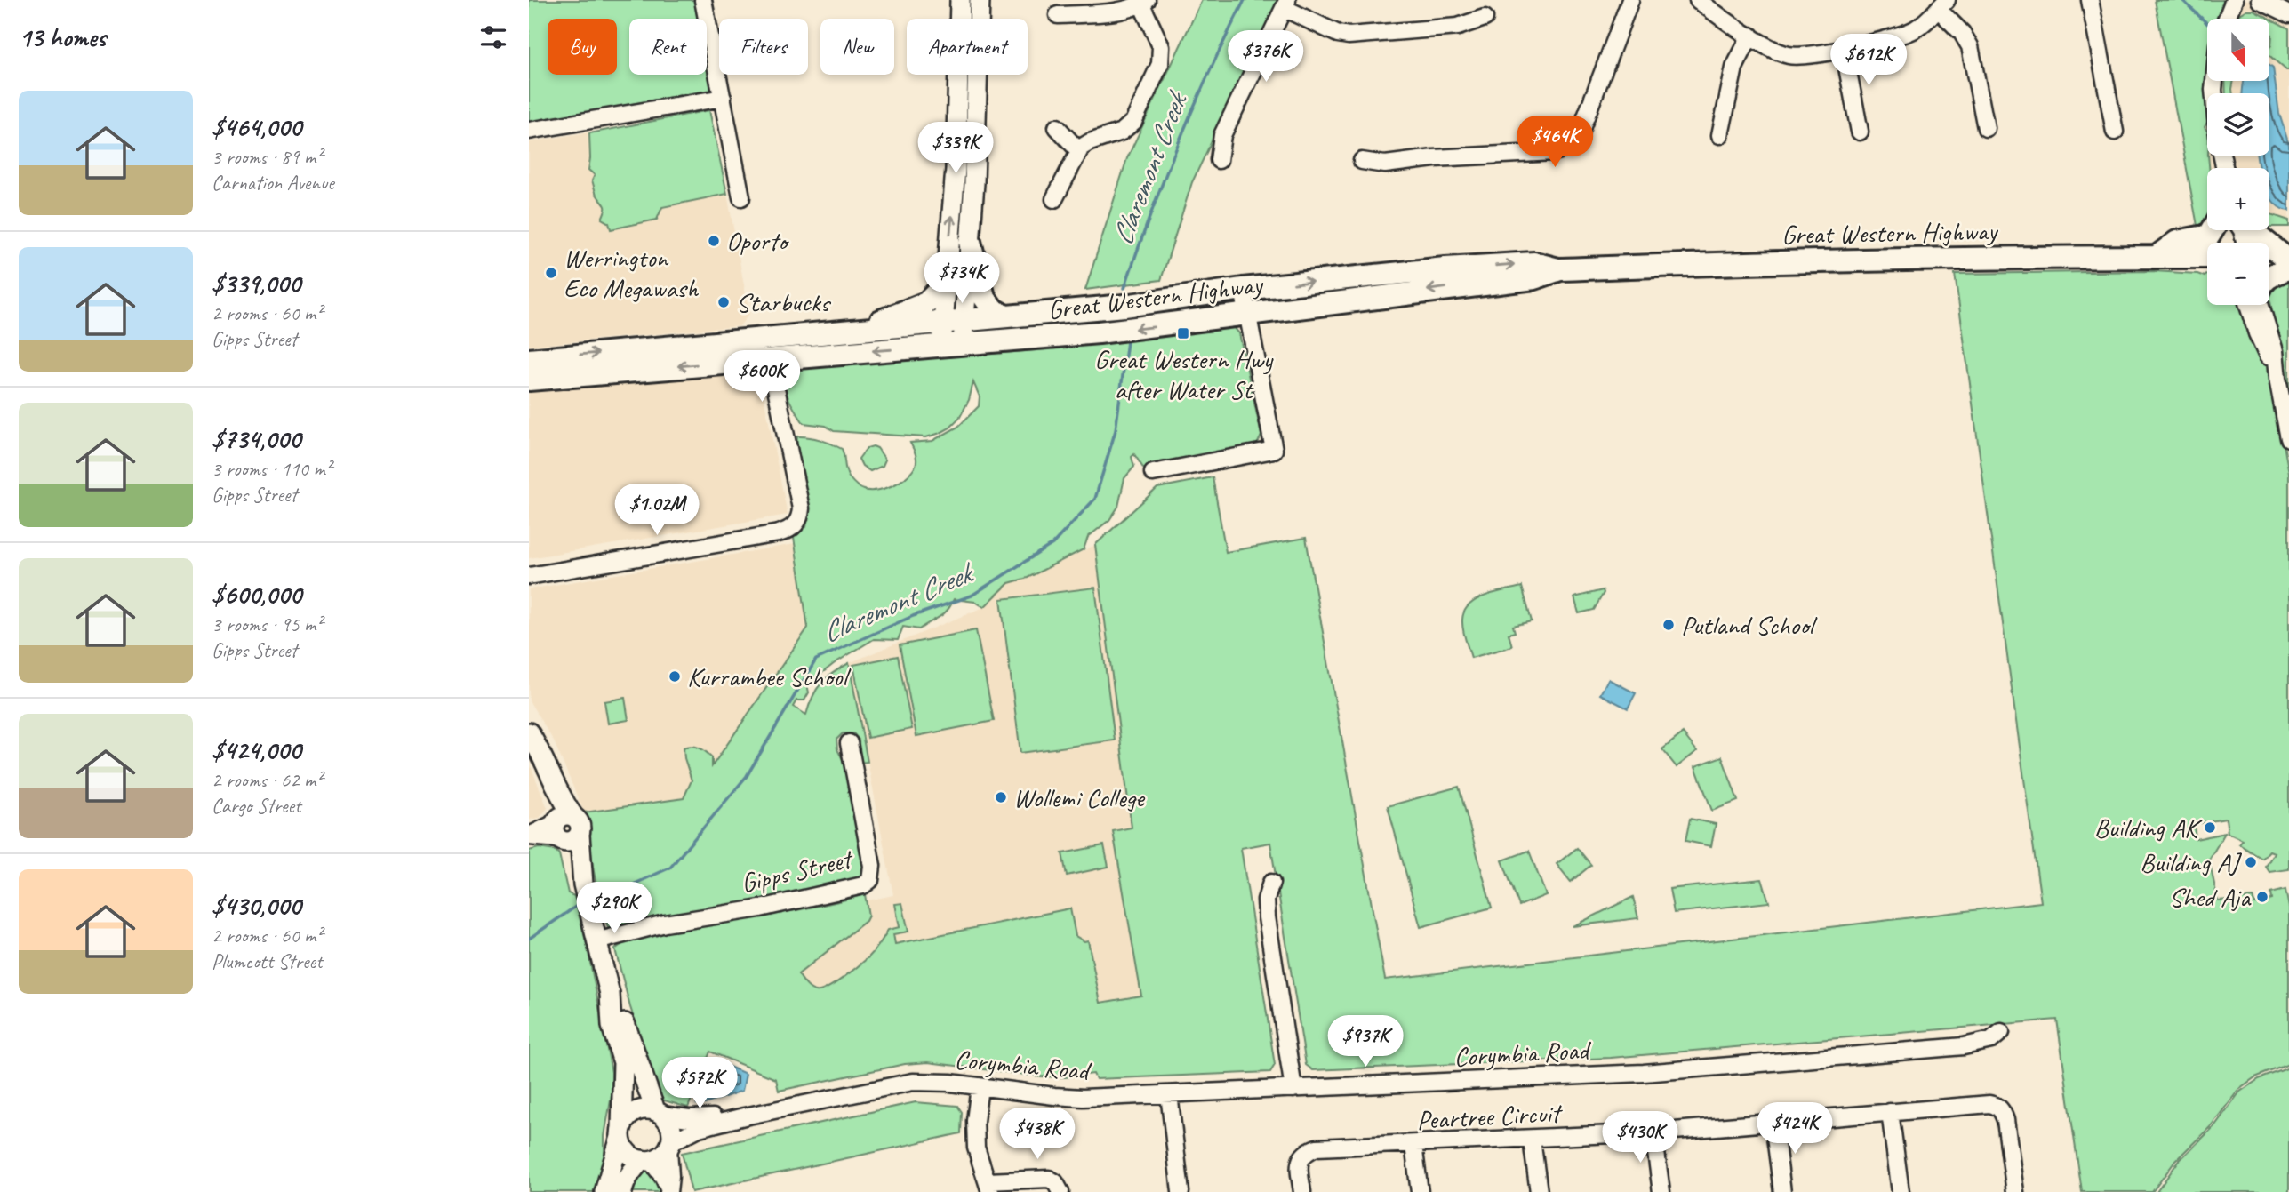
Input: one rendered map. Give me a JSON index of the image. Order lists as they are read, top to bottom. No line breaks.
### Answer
{"streets":{"highway":["Great Western Highway"],"street":["Gipps Street","Corymbia Road","Peartree Circuit"]},"water":["Claremont Creek"],"places":{"other":["Oporto","Werrington Eco Megawash","Starbucks","Putland School","Kurrambee School","Wollemi College","Building AK","Building AJ","Shed Aja"],"transit":["Great Western Hwy after Water St"]},"north":"bottom","page":{"heading":"13 homes","map_buttons":["+","−"],"chip":["Buy","Rent","Filters","New","Apartment"],"price":["$376K","$612K","$464K","$339K","$734K","$600K","$1.02M","$290K","$937K","$572K","$424K","$438K","$430K"],"list":[{"name":"$464,000","note":"3 rooms · 89 m² · Carnation Avenue"},{"name":"$339,000","note":"2 rooms · 60 m² · Gipps Street"},{"name":"$734,000","note":"3 rooms · 110 m² · Gipps Street"},{"name":"$600,000","note":"3 rooms · 95 m² · Gipps Street"},{"name":"$424,000","note":"2 rooms · 62 m² · Cargo Street"},{"name":"$430,000","note":"2 rooms · 60 m² · Plumcott Street"}]}}
